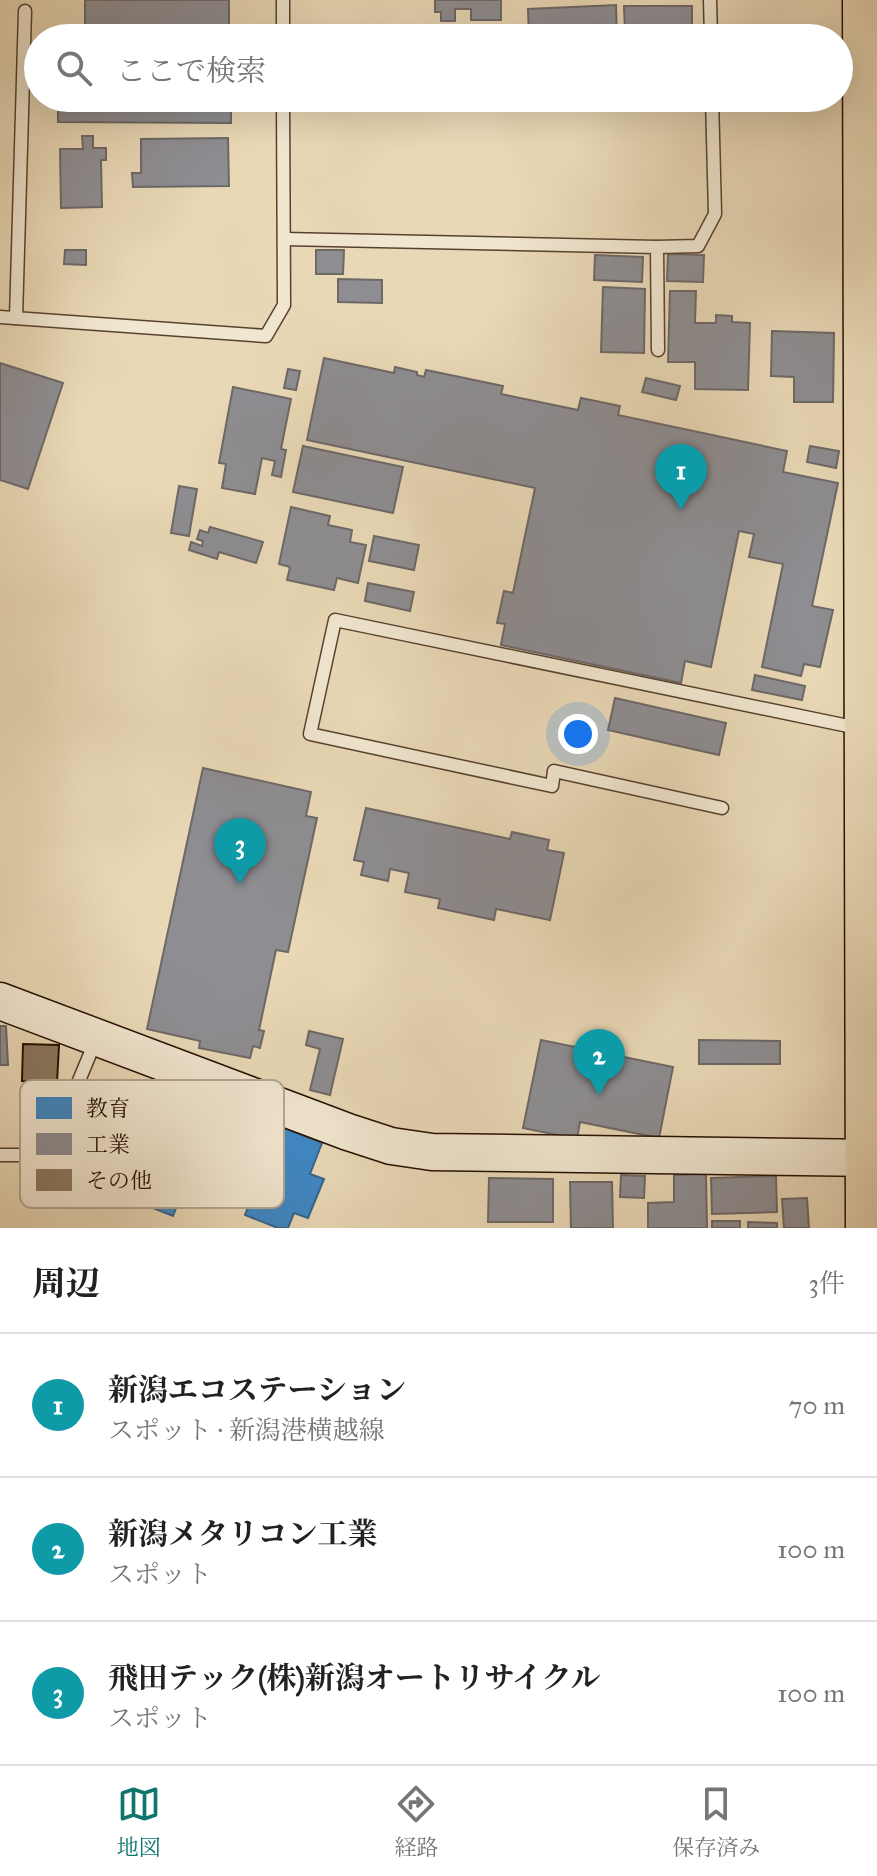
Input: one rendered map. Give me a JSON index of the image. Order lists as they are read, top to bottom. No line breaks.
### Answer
{"legend":["教育","工業","その他"],"page":{"search":"ここで検索","pins":["1","3","2"],"heading":["周辺","3件"],"list":[{"mark":"1","name":"新潟エコステーション","note":"スポット · 新潟港横越線","value":"70 m"},{"mark":"2","name":"新潟メタリコン工業","note":"スポット","value":"100 m"},{"mark":"3","name":"飛田テック(株)新潟オートリサイクル","note":"スポット","value":"100 m"}],"nav":["地図","経路","保存済み"]}}
